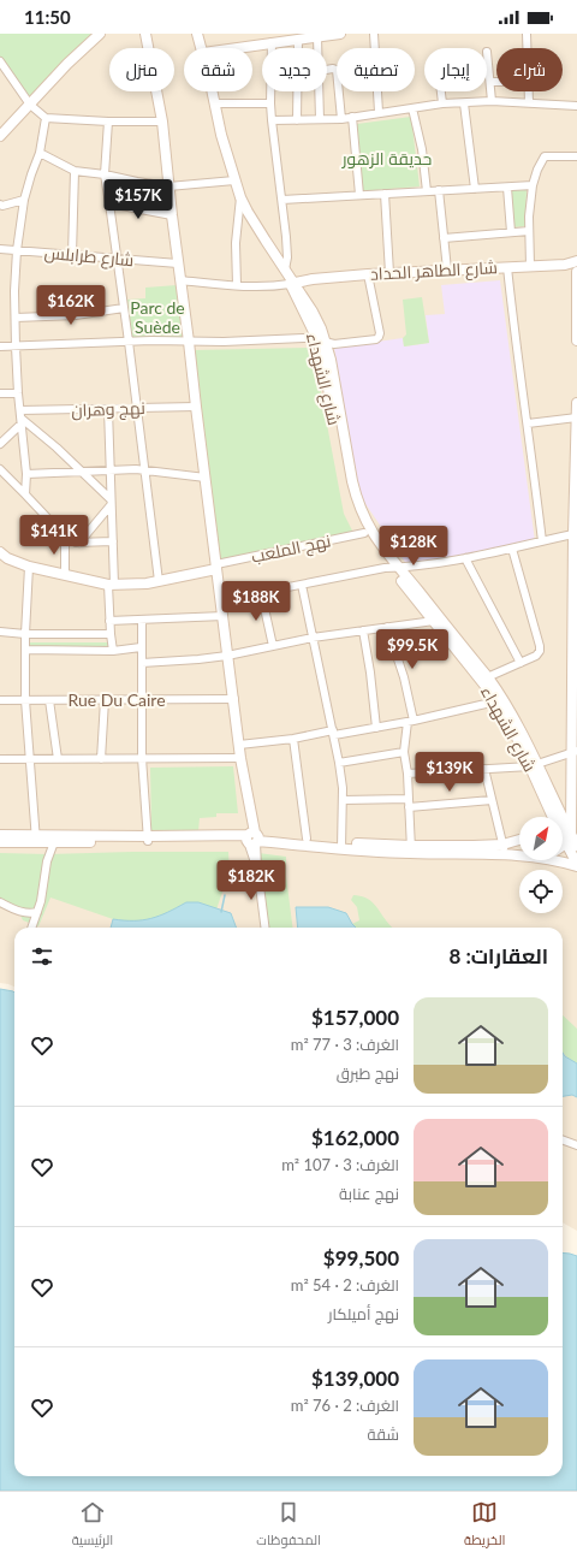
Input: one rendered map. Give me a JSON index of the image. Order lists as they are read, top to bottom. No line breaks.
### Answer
{"streets":{"street":["شارع طرابلس","شارع الطاهر الحداد","شارع الشهداء","نهج وهران","نهج الملعب","Rue Du Caire"]},"crossings":[["شارع الطاهر الحداد","شارع الشهداء"],["شارع الشهداء","نهج الملعب"]],"parks":["حديقة الزهور","Parc de Suède"],"north":"top right","page":{"status":"11:50","chip":["شراء","إيجار","تصفية","جديد","شقة","منزل"],"price":["$157K","$162K","$141K","$128K","$188K","$99.5K","$139K","$182K"],"heading":"العقارات: 8","list":[{"name":"$157,000","note":"الغرف: 3 · 77 m² · نهج طبرق"},{"name":"$162,000","note":"الغرف: 3 · 107 m² · نهج عنابة"},{"name":"$99,500","note":"الغرف: 2 · 54 m² · نهج أميلكار"},{"name":"$139,000","note":"الغرف: 2 · 76 m² · شقة"}],"tabs":["الخريطة","المحفوظات","الرئيسية"]}}
